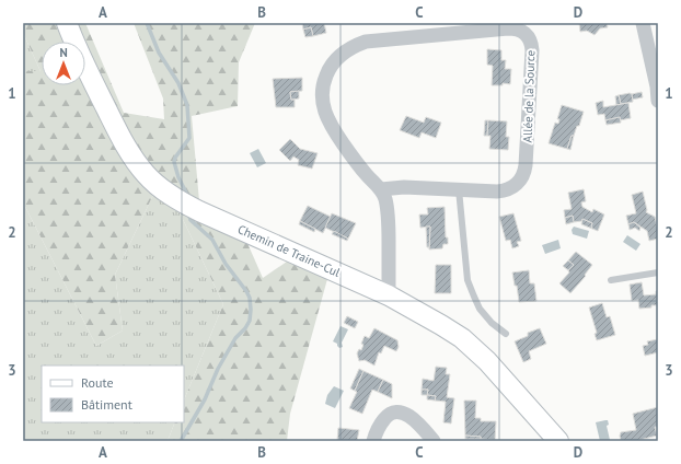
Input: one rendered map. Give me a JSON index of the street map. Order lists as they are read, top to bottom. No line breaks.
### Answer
{"streets":{"street":["Allée de la Source","Chemin de Traine-Cul"]},"crossings":[["Allée de la Source","Chemin de Traine-Cul"]],"legend":["Route","Bâtiment"],"north":"top","grid":{"columns":["A","B","C","D"],"rows":["1","2","3"]}}
